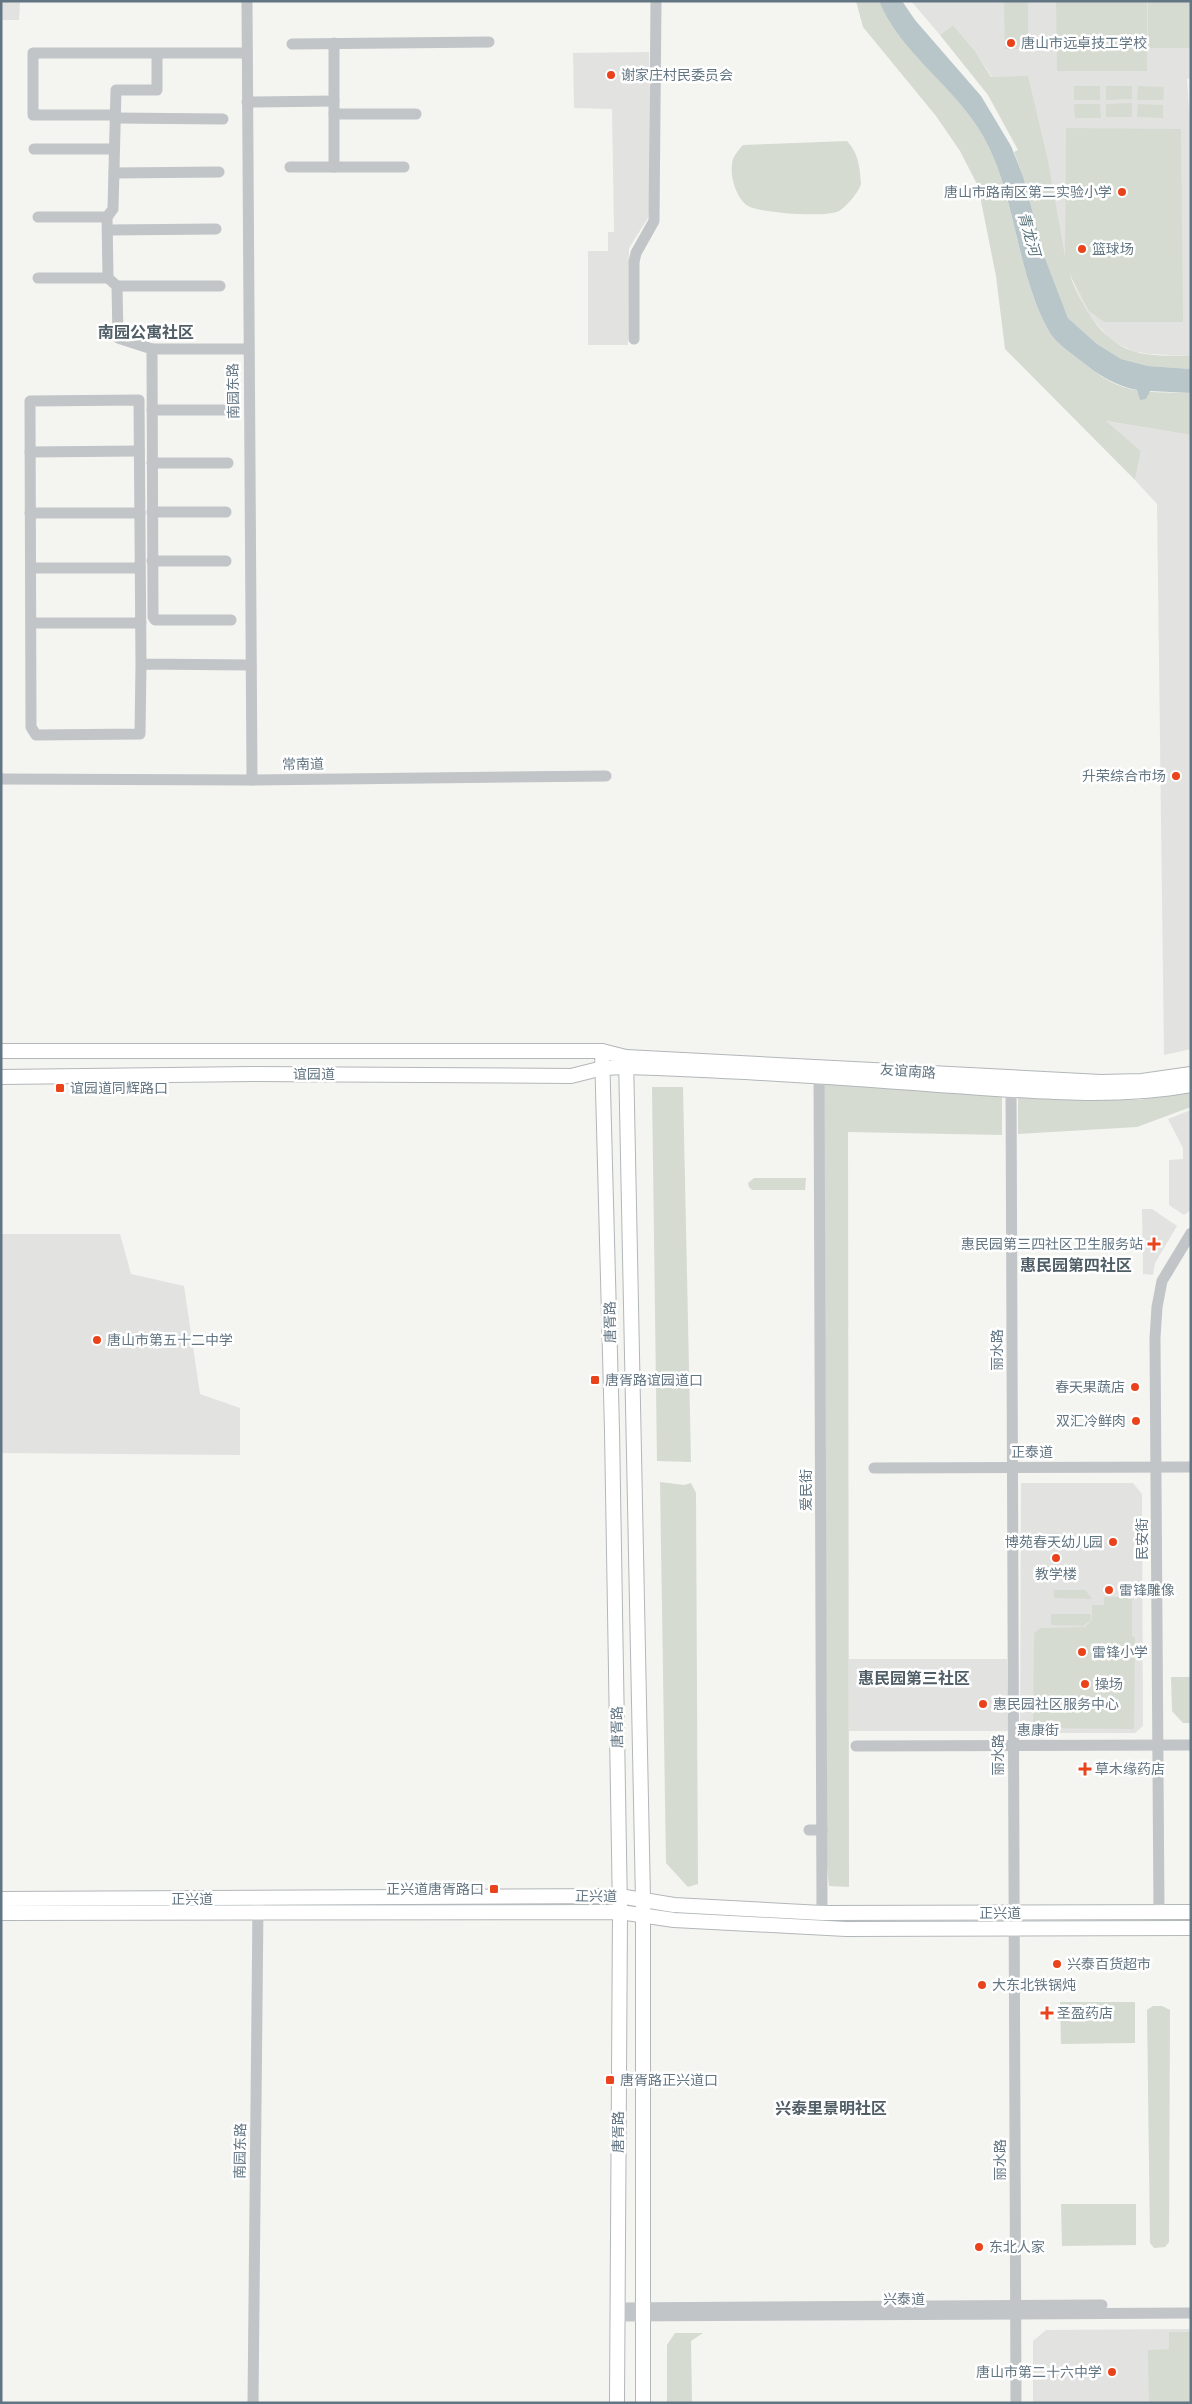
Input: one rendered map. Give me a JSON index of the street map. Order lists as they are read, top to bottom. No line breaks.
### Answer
{"streets":{"main road":["友谊南路","谊园道","唐胥路","正兴道"],"street":["南园东路","常南道","丽水路","正泰道","爱民街","民安街","惠康街","兴泰道"]},"crossings":[["南园东路","常南道"],["南园东路","正兴道"],["友谊南路","谊园道"],["友谊南路","唐胥路"],["友谊南路","丽水路"],["友谊南路","爱民街"],["谊园道","唐胥路"],["唐胥路","正兴道"],["唐胥路","兴泰道"],["丽水路","正泰道"],["丽水路","惠康街"],["丽水路","正兴道"],["丽水路","兴泰道"],["正泰道","民安街"],["爱民街","正兴道"],["民安街","惠康街"],["民安街","正兴道"]],"districts":["南园公寓社区","惠民园第四社区","惠民园第三社区","兴泰里景明社区"],"water":["青龙河"],"places":{"other":["唐山市远卓技工学校","谢家庄村民委员会","唐山市路南区第二实验小学","篮球场","升荣综合市场","唐山市第五十二中学","春天果蔬店","双汇冷鲜肉","博苑春天幼儿园","教学楼","雷锋雕像","雷锋小学","操场","惠民园社区服务中心","兴泰百货超市","大东北铁锅炖","东北人家","唐山市第二十六中学"],"transit":["谊园道同辉路口","唐胥路谊园道口","正兴道唐胥路口","唐胥路正兴道口"],"health":["惠民园第三四社区卫生服务站","草木缘药店","圣盈药店"]}}
